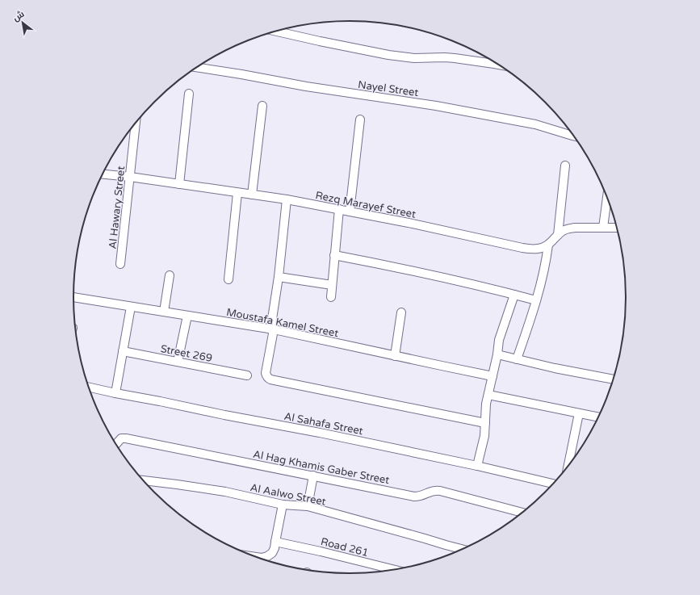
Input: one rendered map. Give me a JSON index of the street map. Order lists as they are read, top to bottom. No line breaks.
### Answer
{"streets":{"street":["Nayel Street","Rezq Marayef Street","Al Hawary Street","Moustafa Kamel Street","Street 269","Al Sahafa Street","Al Hag Khamis Gaber Street","Al Aalwo Street","Road 261"]},"crossings":[["Rezq Marayef Street","Al Hawary Street"]],"north":"top left"}
